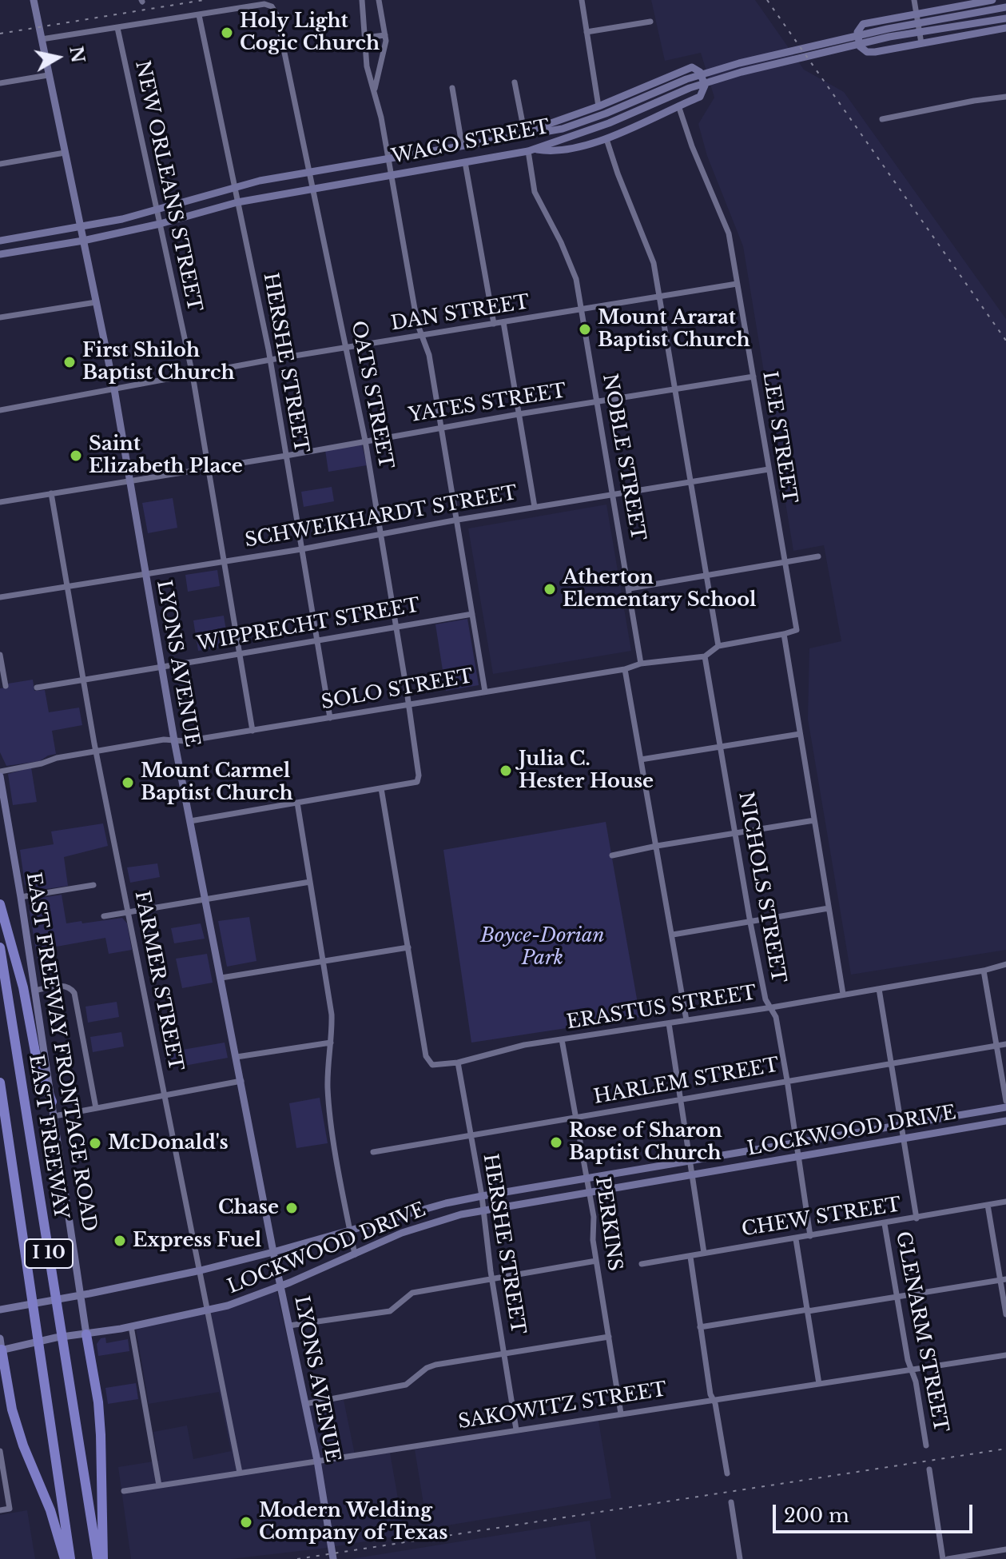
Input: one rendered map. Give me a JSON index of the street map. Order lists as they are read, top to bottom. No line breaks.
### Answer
{"streets":{"highway":["EAST FREEWAY","I 10"],"main road":["WACO STREET","LYONS AVENUE","EAST FREEWAY FRONTAGE ROAD","LOCKWOOD DRIVE"],"street":["NEW ORLEANS STREET","DAN STREET","HERSHE STREET","OATS STREET","YATES STREET","LEE STREET","NOBLE STREET","SCHWEIKHARDT STREET","WIPPRECHT STREET","SOLO STREET","NICHOLS STREET","FARMER STREET","ERASTUS STREET","HARLEM STREET","CHEW STREET","PERKINS","GLENARM STREET","SAKOWITZ STREET"]},"crossings":[["WACO STREET","NEW ORLEANS STREET"],["WACO STREET","HERSHE STREET"],["WACO STREET","OATS STREET"],["WACO STREET","NOBLE STREET"],["WACO STREET","LYONS AVENUE"],["NEW ORLEANS STREET","DAN STREET"],["NEW ORLEANS STREET","YATES STREET"],["NEW ORLEANS STREET","SCHWEIKHARDT STREET"],["NEW ORLEANS STREET","WIPPRECHT STREET"],["NEW ORLEANS STREET","SOLO STREET"],["DAN STREET","HERSHE STREET"],["DAN STREET","OATS STREET"],["DAN STREET","LEE STREET"],["DAN STREET","NOBLE STREET"],["DAN STREET","LYONS AVENUE"],["HERSHE STREET","OATS STREET"],["HERSHE STREET","YATES STREET"],["HERSHE STREET","SCHWEIKHARDT STREET"],["HERSHE STREET","WIPPRECHT STREET"],["HERSHE STREET","SOLO STREET"],["HERSHE STREET","ERASTUS STREET"],["HERSHE STREET","HARLEM STREET"],["HERSHE STREET","LOCKWOOD DRIVE"],["HERSHE STREET","SAKOWITZ STREET"],["OATS STREET","YATES STREET"],["OATS STREET","SCHWEIKHARDT STREET"],["OATS STREET","WIPPRECHT STREET"],["OATS STREET","SOLO STREET"],["YATES STREET","LEE STREET"],["YATES STREET","NOBLE STREET"],["YATES STREET","LYONS AVENUE"],["YATES STREET","FARMER STREET"],["LEE STREET","SCHWEIKHARDT STREET"],["NOBLE STREET","SCHWEIKHARDT STREET"],["NOBLE STREET","SOLO STREET"],["SCHWEIKHARDT STREET","LYONS AVENUE"],["SCHWEIKHARDT STREET","FARMER STREET"],["WIPPRECHT STREET","LYONS AVENUE"],["WIPPRECHT STREET","FARMER STREET"],["LYONS AVENUE","SOLO STREET"],["LYONS AVENUE","LOCKWOOD DRIVE"],["LYONS AVENUE","SAKOWITZ STREET"],["SOLO STREET","NICHOLS STREET"],["SOLO STREET","FARMER STREET"],["SOLO STREET","EAST FREEWAY FRONTAGE ROAD"],["NICHOLS STREET","ERASTUS STREET"],["NICHOLS STREET","HARLEM STREET"],["NICHOLS STREET","LOCKWOOD DRIVE"],["NICHOLS STREET","CHEW STREET"],["FARMER STREET","LOCKWOOD DRIVE"],["FARMER STREET","SAKOWITZ STREET"],["ERASTUS STREET","PERKINS"],["EAST FREEWAY FRONTAGE ROAD","LOCKWOOD DRIVE"],["HARLEM STREET","PERKINS"],["LOCKWOOD DRIVE","PERKINS"],["CHEW STREET","GLENARM STREET"],["PERKINS","SAKOWITZ STREET"],["GLENARM STREET","SAKOWITZ STREET"]],"parks":["Boyce-Dorian Park"],"places":["Holy Light Cogic Church","Mount Ararat Baptist Church","First Shiloh Baptist Church","Saint Elizabeth Place","Atherton Elementary School","Julia C. Hester House","Mount Carmel Baptist Church","Rose of Sharon Baptist Church","McDonald's","Chase","Express Fuel","Modern Welding Company of Texas"],"scale_bar":"200 m","north":"right"}
